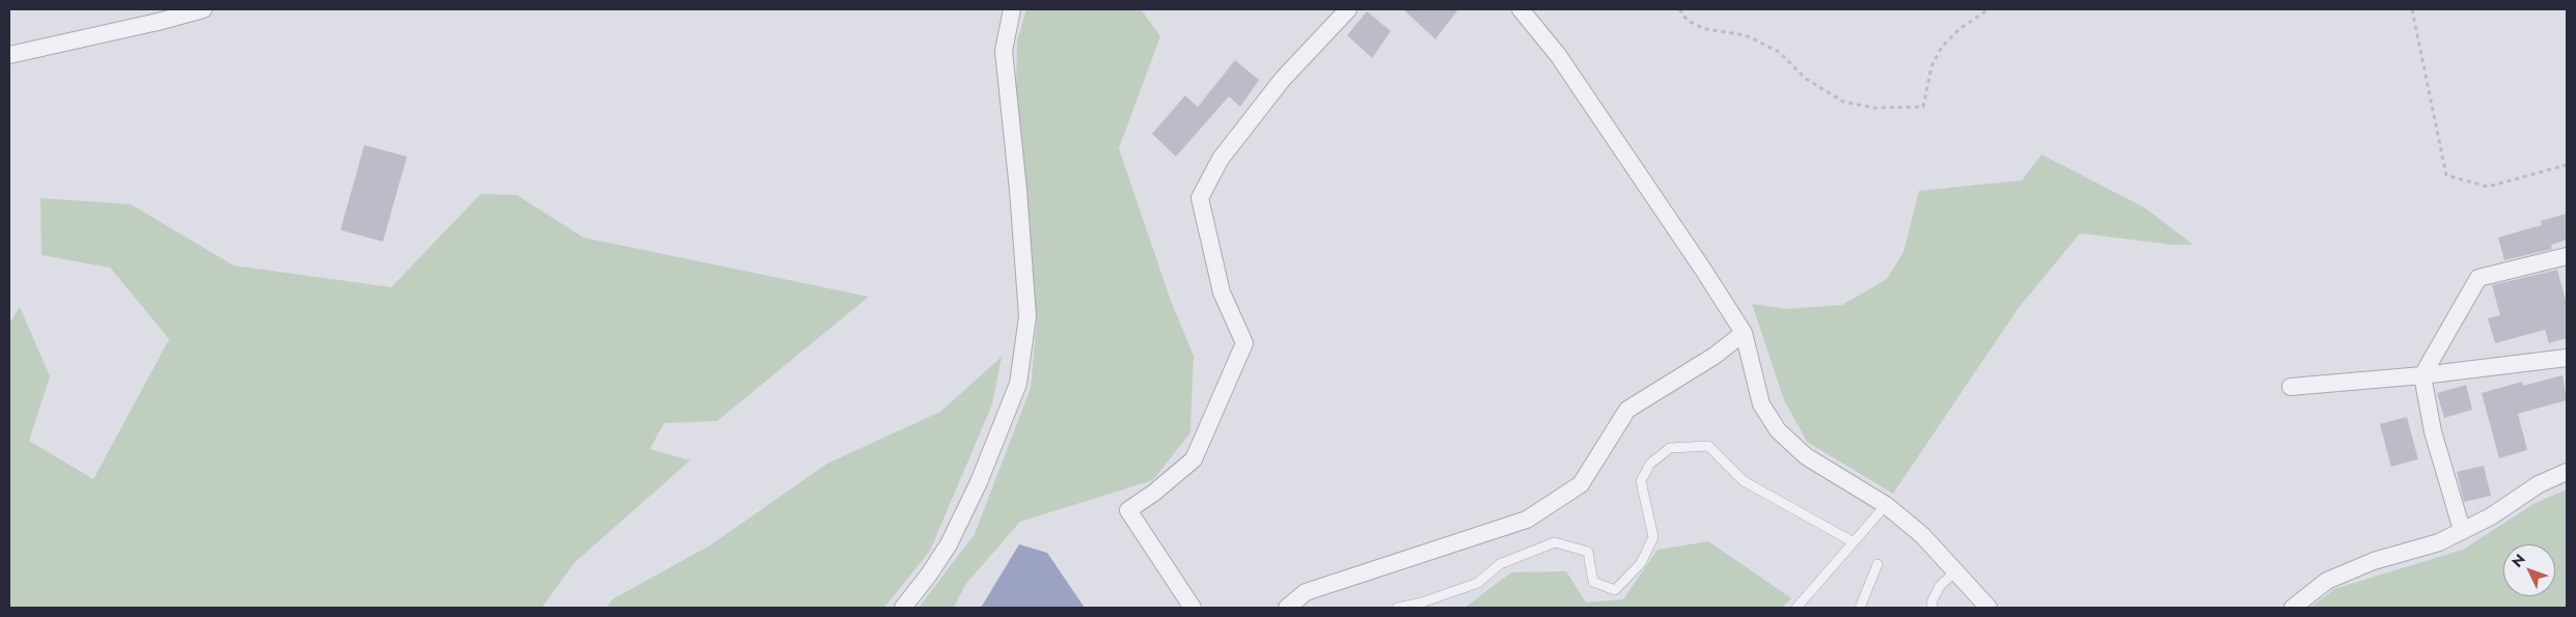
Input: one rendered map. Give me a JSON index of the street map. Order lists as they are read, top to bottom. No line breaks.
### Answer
{"north":"top left"}
